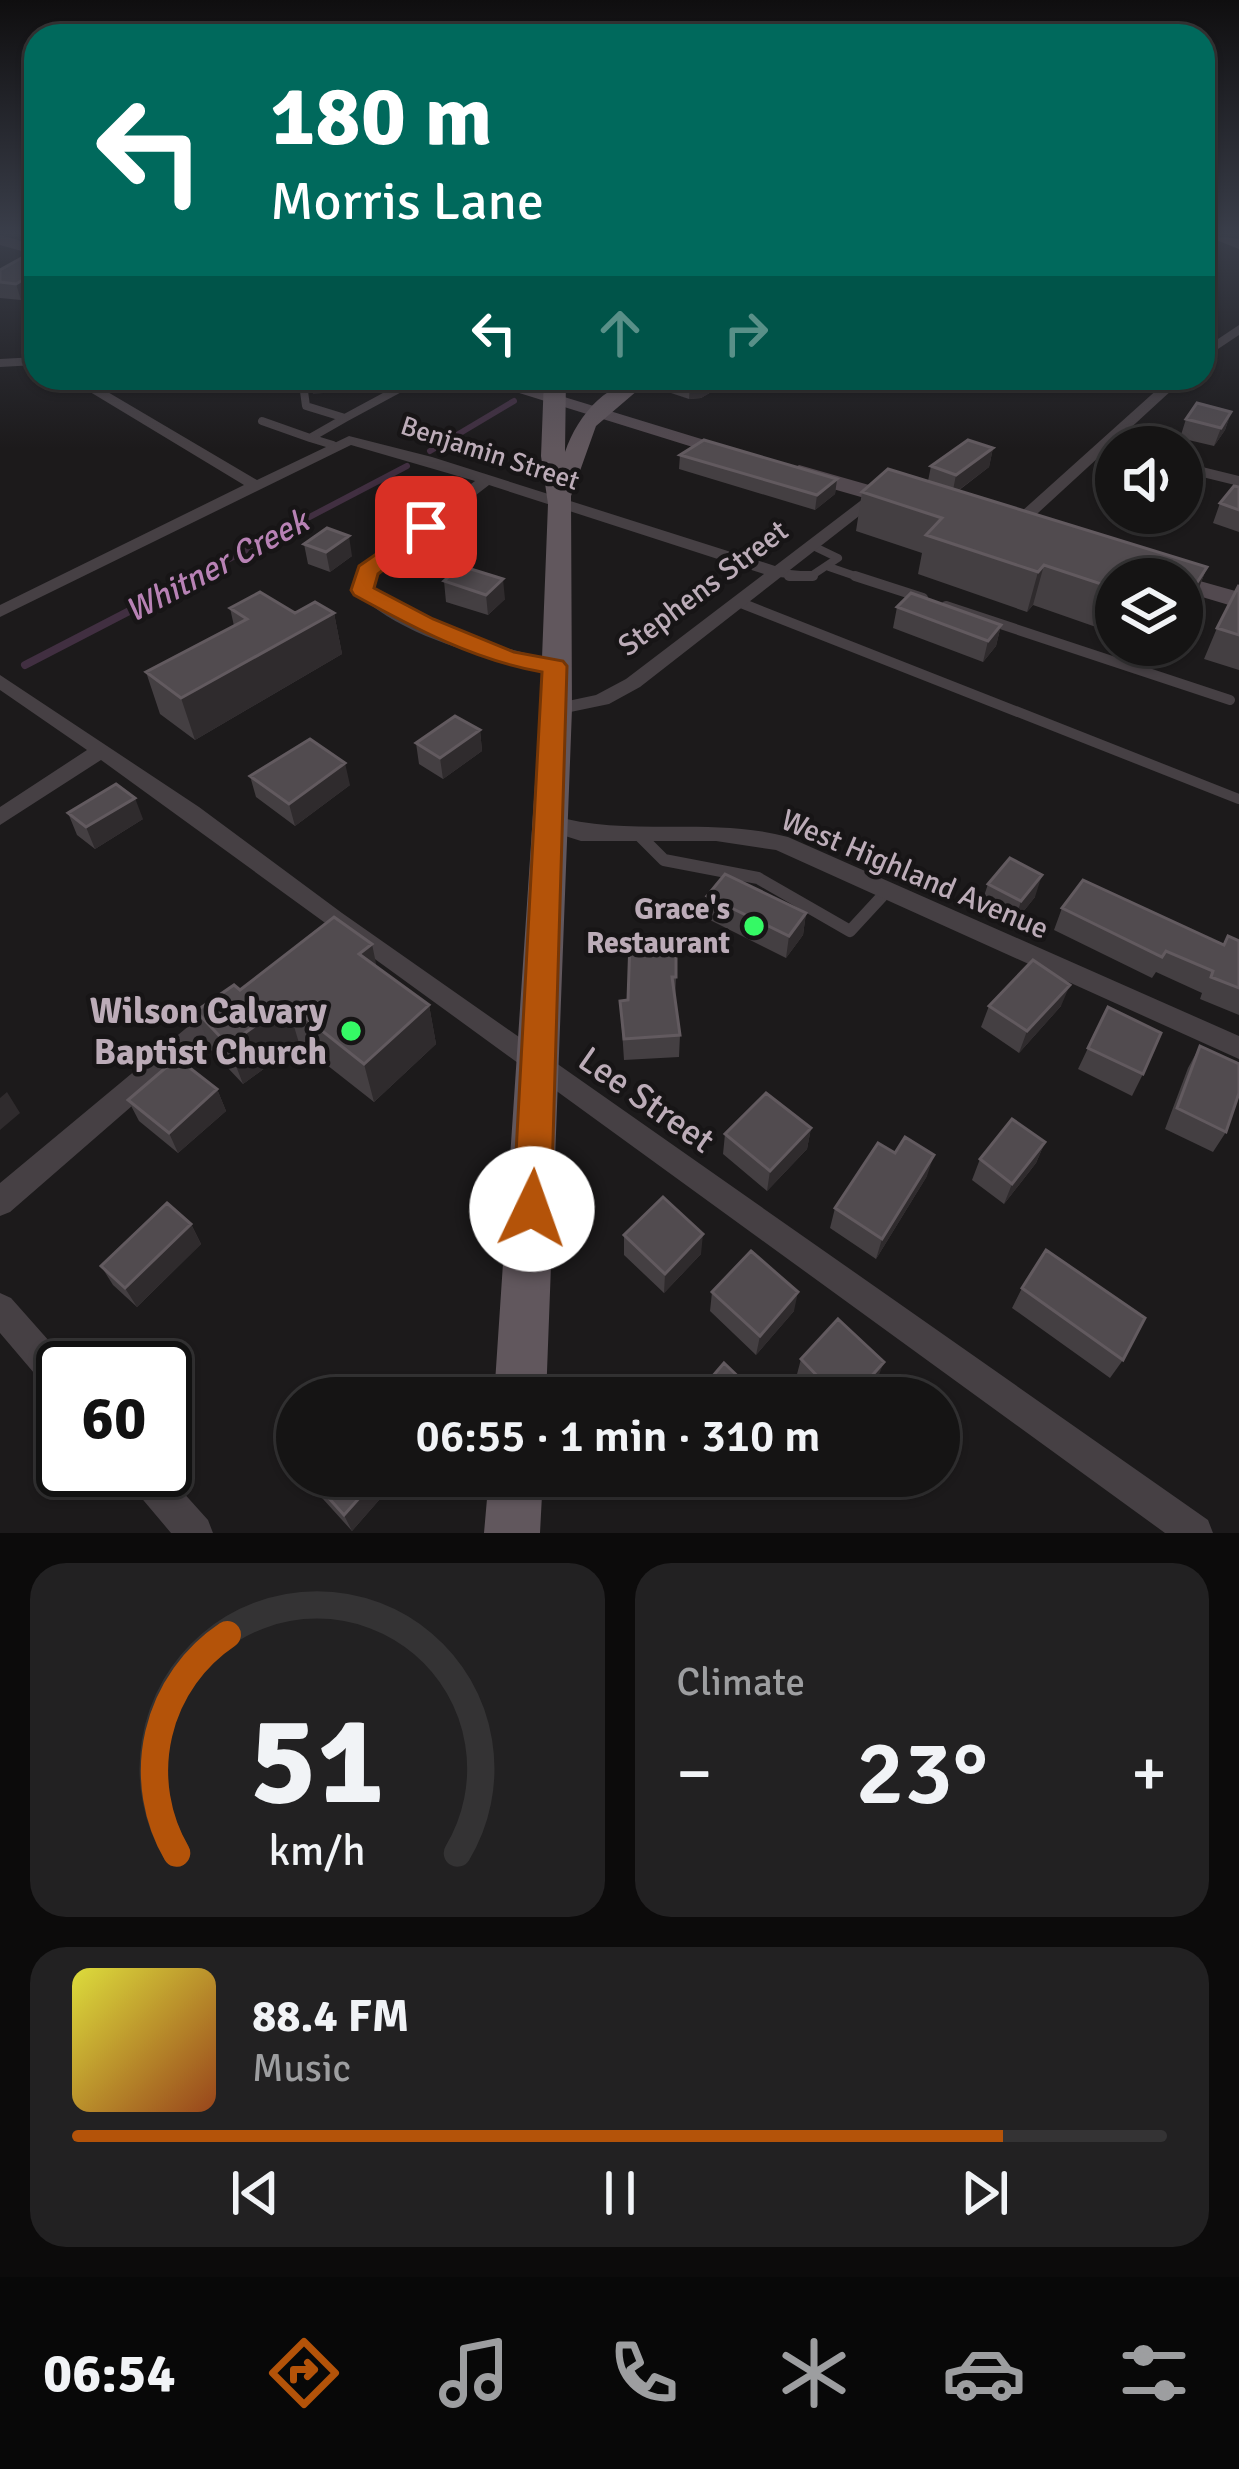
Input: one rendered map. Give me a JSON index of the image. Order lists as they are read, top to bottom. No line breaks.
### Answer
{"streets":{"street":["Benjamin Street","Stephens Street","West Highland Avenue","Lee Street"]},"crossings":[["Benjamin Street","Stephens Street"]],"water":["Whitner Creek"],"places":["Grace's Restaurant","Wilson Calvary Baptist Church"],"page":{"turn":["180 m","Morris Lane"],"limit":"60","trip":"06:55 · 1 min · 310 m","tile":"Climate","heat":["−","23°","+"],"song":["88.4 FM","Music"],"tabs":"06:54","gauge":["51","km/h"]}}
